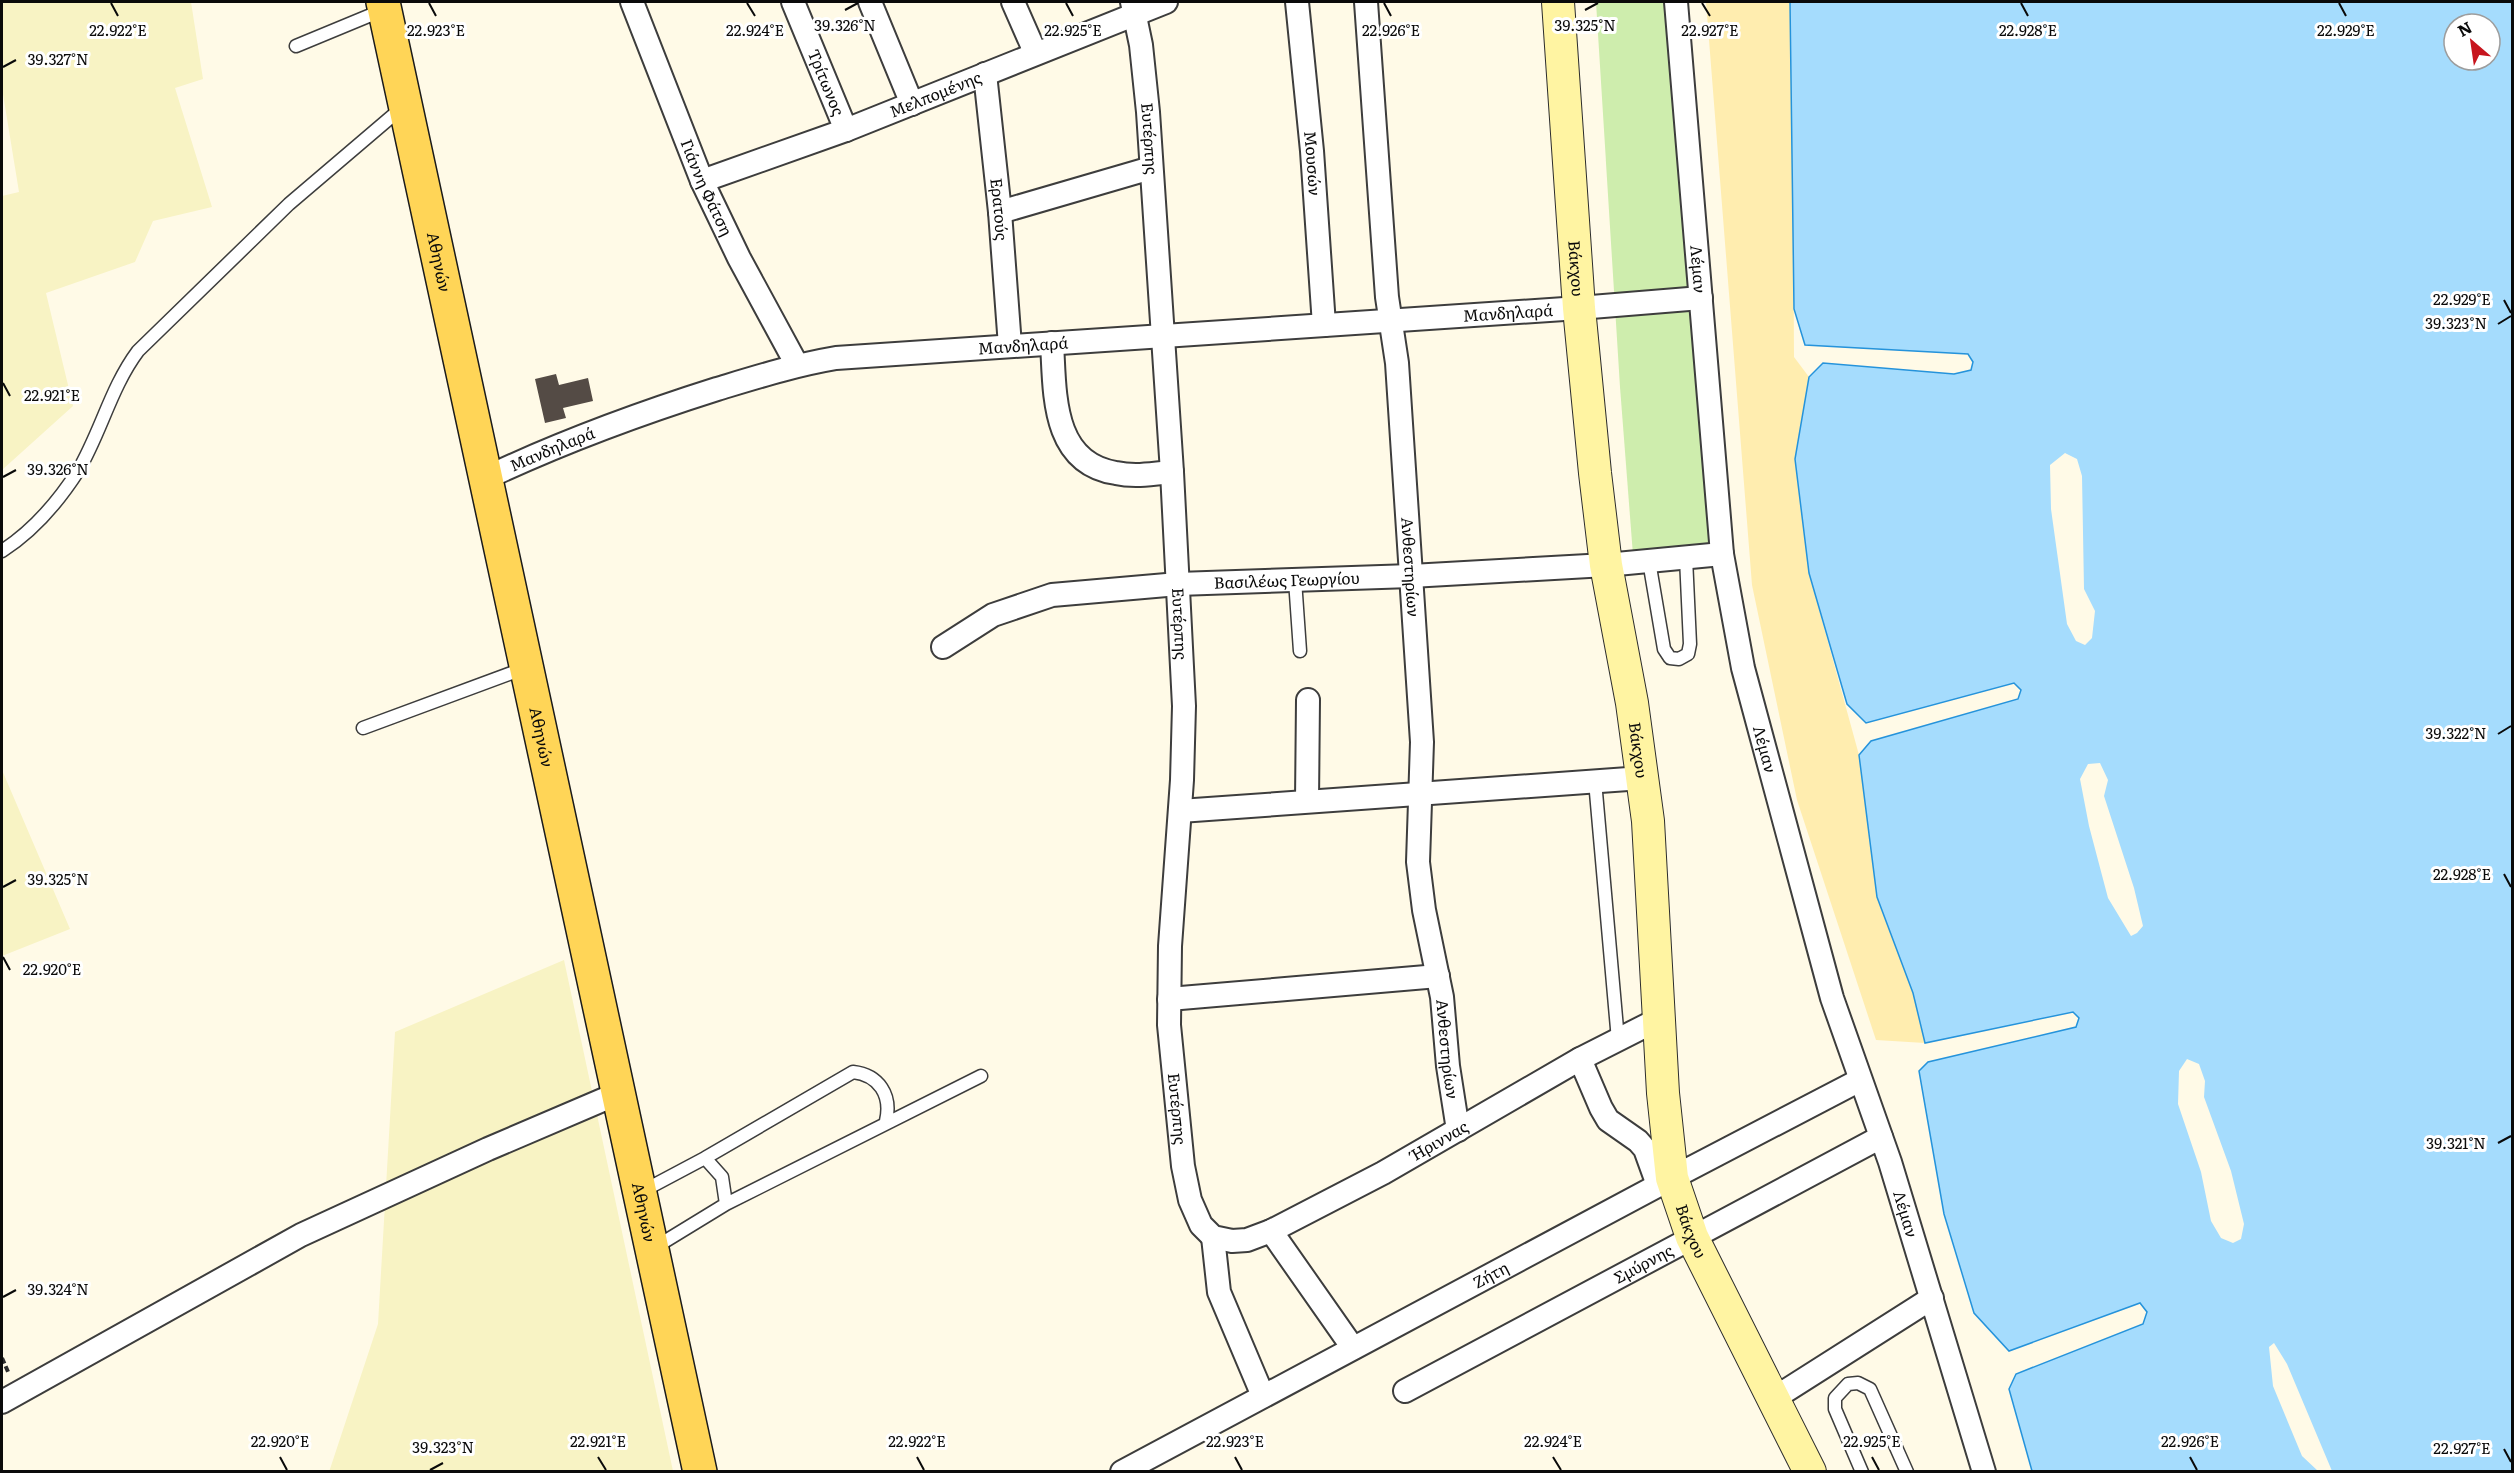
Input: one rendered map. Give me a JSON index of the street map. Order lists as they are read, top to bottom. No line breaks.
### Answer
{"streets":{"main road":["Αθηνών"],"street":["Τρίτωνος","Μελπομένης","Ευτέρπης","Μουσών","Γιάννη Φάτση","Ερατούς","Βάκχου","Λέμαν","Μανδηλαρά","Ανθεστηρίων","Βασιλέως Γεωργίου","Ήριννας","Σμύρνης","Ζήτη"]},"crossings":[["Τρίτωνος","Μελπομένης"],["Μελπομένης","Ευτέρπης"],["Μελπομένης","Γιάννη Φάτση"],["Μελπομένης","Ερατούς"],["Ευτέρπης","Μανδηλαρά"],["Ευτέρπης","Βασιλέως Γεωργίου"],["Ευτέρπης","Ήριννας"],["Μουσών","Μανδηλαρά"],["Γιάννη Φάτση","Μανδηλαρά"],["Ερατούς","Μανδηλαρά"],["Αθηνών","Μανδηλαρά"],["Βάκχου","Μανδηλαρά"],["Βάκχου","Βασιλέως Γεωργίου"],["Βάκχου","Ήριννας"],["Βάκχου","Σμύρνης"],["Βάκχου","Ζήτη"],["Λέμαν","Μανδηλαρά"],["Λέμαν","Βασιλέως Γεωργίου"],["Λέμαν","Σμύρνης"],["Λέμαν","Ζήτη"],["Μανδηλαρά","Ανθεστηρίων"],["Ανθεστηρίων","Βασιλέως Γεωργίου"],["Ανθεστηρίων","Ήριννας"]],"north":"top left","coordinates":["39.326°N","39.325°N","22.922°E","22.923°E","22.924°E","22.925°E","22.926°E","22.927°E","22.928°E","22.929°E","39.327°N","39.323°N","22.921°E","39.322°N","22.920°E","39.321°N","39.324°N"]}
